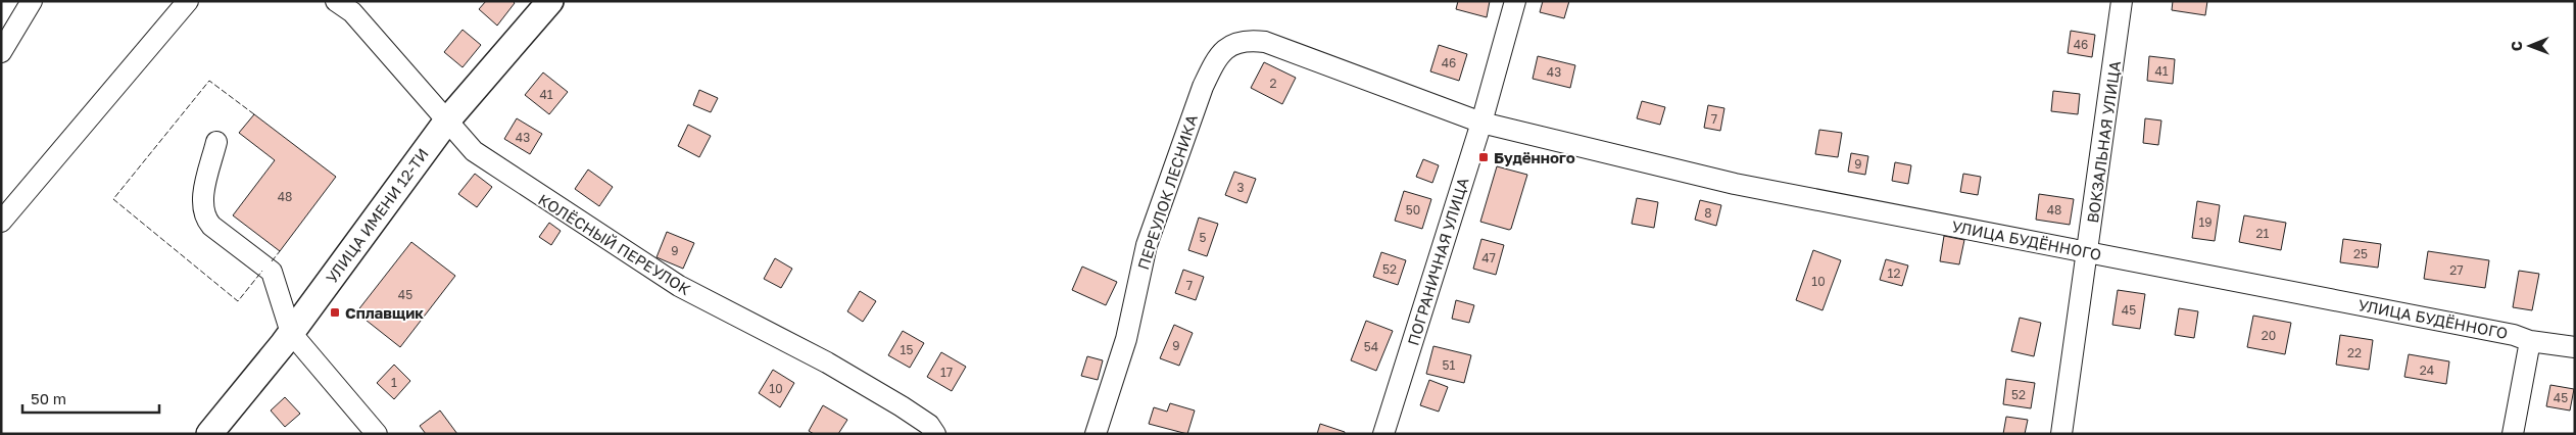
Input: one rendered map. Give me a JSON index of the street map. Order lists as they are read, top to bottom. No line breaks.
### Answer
{"streets":{"main road":["УЛИЦА ИМЕНИ 12-ТИ"],"street":["ВОКЗАЛЬНАЯ УЛИЦА","ПЕРЕУЛОК ЛЕСНИКА","УЛИЦА БУДЁННОГО","КОЛЁСНЫЙ ПЕРЕУЛОК","ПОГРАНИЧНАЯ УЛИЦА"]},"crossings":[["ВОКЗАЛЬНАЯ УЛИЦА","УЛИЦА БУДЁННОГО"],["ПЕРЕУЛОК ЛЕСНИКА","УЛИЦА БУДЁННОГО"],["УЛИЦА ИМЕНИ 12-ТИ","КОЛЁСНЫЙ ПЕРЕУЛОК"],["УЛИЦА БУДЁННОГО","ПОГРАНИЧНАЯ УЛИЦА"]],"places":{"transit":["Будённого","Сплавщик"]},"house_numbers":["46","46","41","43","2","41","7","43","9","3","48","50","48","8","19","21","5","9","25","47","52","27","12","10","7","45","45","20","9","54","15","22","51","24","17","1","10","52","45"],"scale_bar":"50 m","north":"left"}
